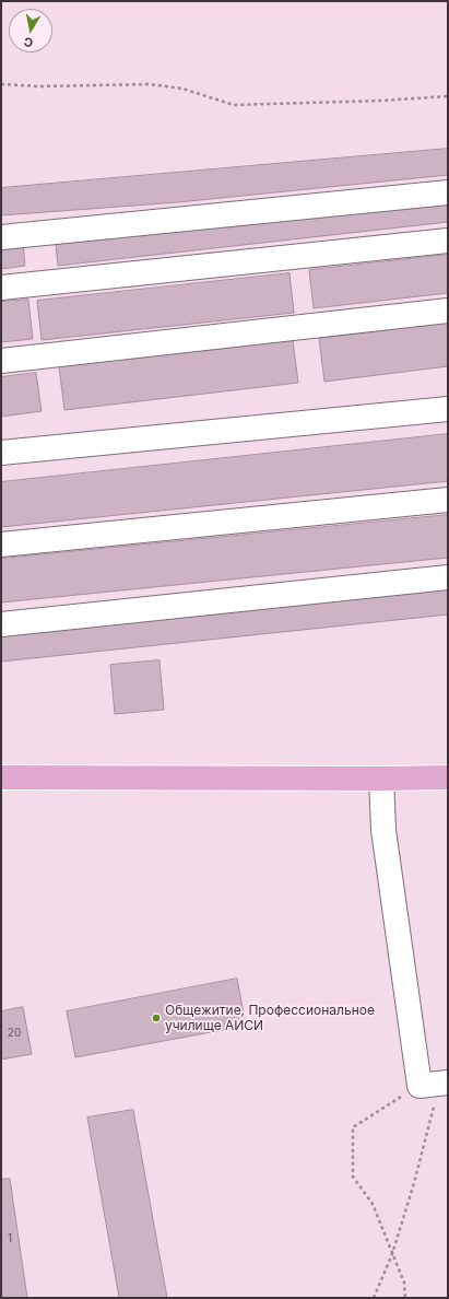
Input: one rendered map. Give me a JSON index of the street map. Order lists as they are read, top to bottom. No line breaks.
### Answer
{"places":["Общежитие, Профессиональное училище АИСИ"],"house_numbers":["20","1"],"north":"bottom"}
